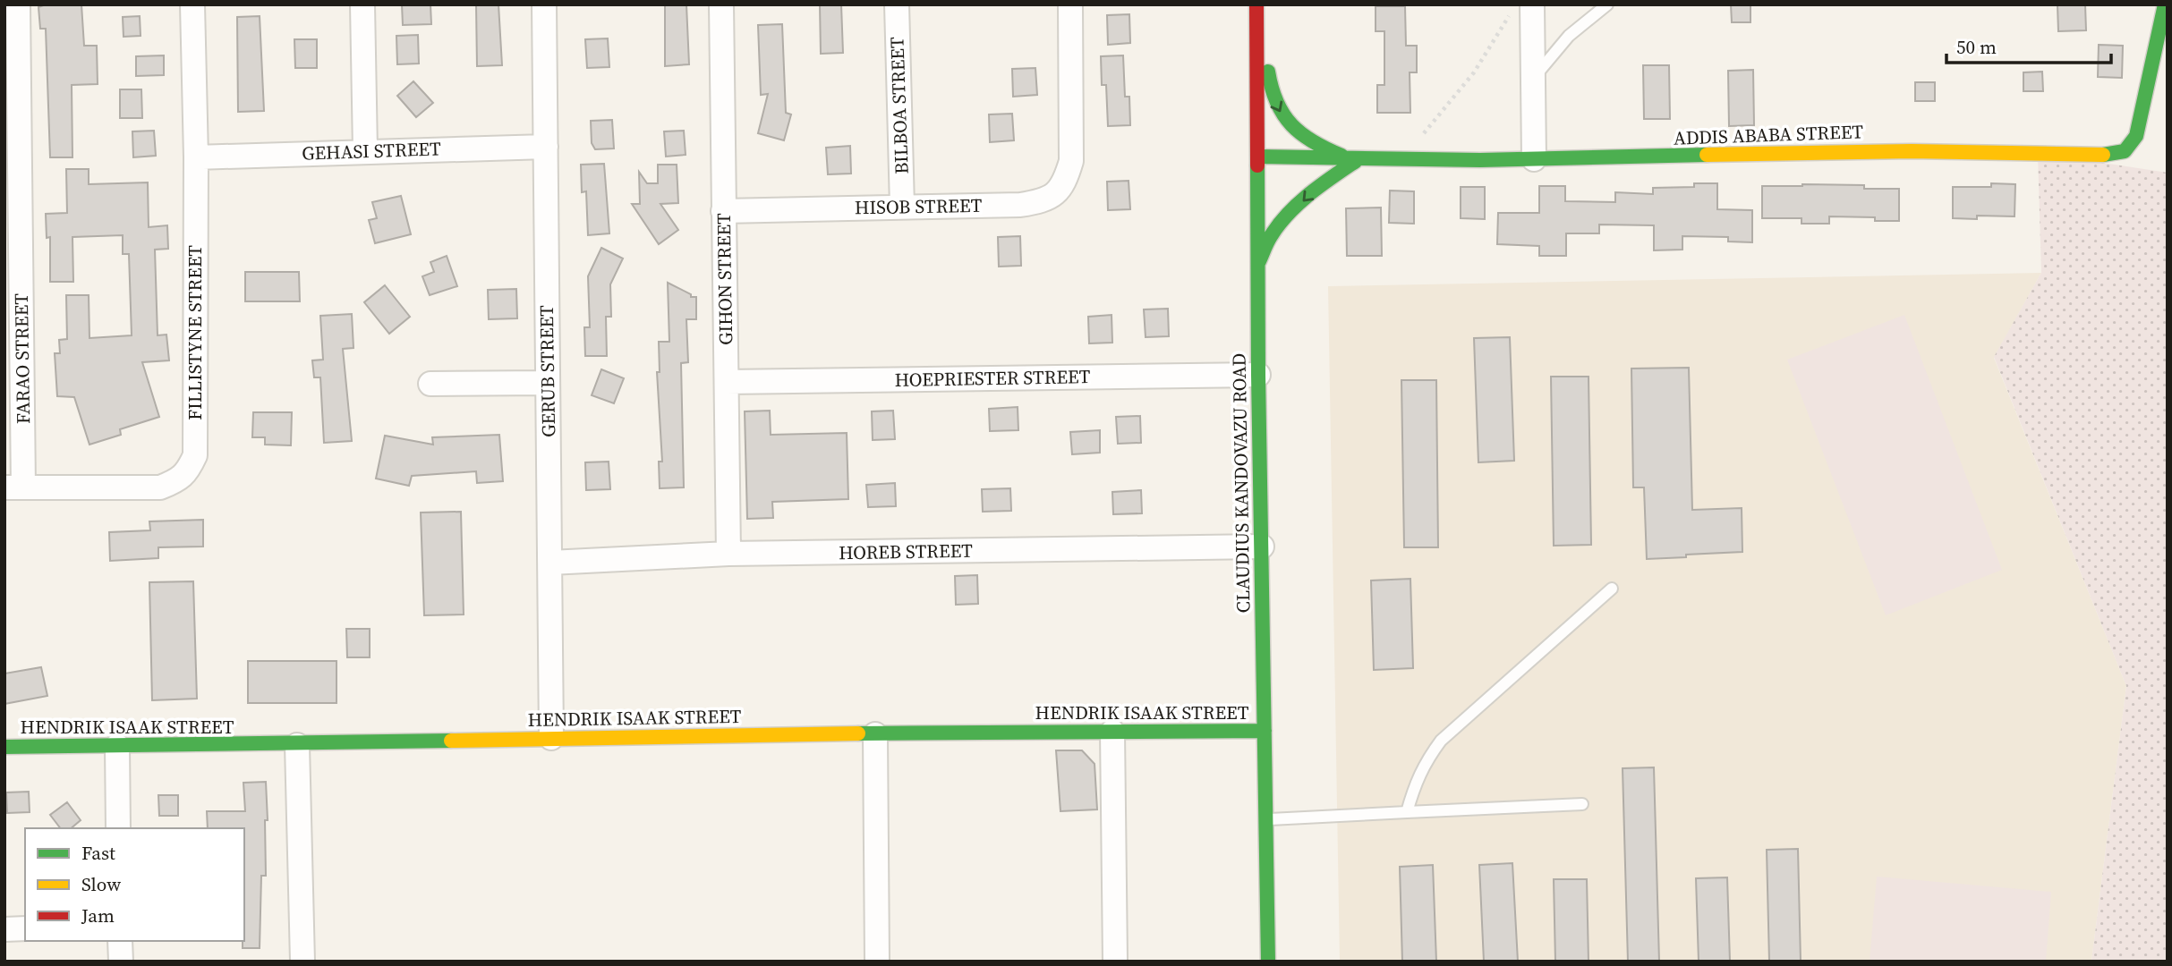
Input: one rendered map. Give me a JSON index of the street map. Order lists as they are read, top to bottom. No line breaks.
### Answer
{"streets":{"street":["BILBOA STREET","ADDIS ABABA STREET","GEHASI STREET","HISOB STREET","GIHON STREET","FILLISTYNE STREET","FARAO STREET","GERUB STREET","HOEPRIESTER STREET","CLAUDIUS KANDOVAZU ROAD","HOREB STREET","HENDRIK ISAAK STREET"]},"crossings":[["BILBOA STREET","HISOB STREET"],["ADDIS ABABA STREET","CLAUDIUS KANDOVAZU ROAD"],["GEHASI STREET","FILLISTYNE STREET"],["GEHASI STREET","GERUB STREET"],["HISOB STREET","GIHON STREET"],["GIHON STREET","HOEPRIESTER STREET"],["GIHON STREET","HOREB STREET"],["FILLISTYNE STREET","FARAO STREET"],["GERUB STREET","HOREB STREET"],["GERUB STREET","HENDRIK ISAAK STREET"],["HOEPRIESTER STREET","CLAUDIUS KANDOVAZU ROAD"],["CLAUDIUS KANDOVAZU ROAD","HOREB STREET"],["CLAUDIUS KANDOVAZU ROAD","HENDRIK ISAAK STREET"]],"legend":["Fast","Slow","Jam"],"scale_bar":"50 m"}
